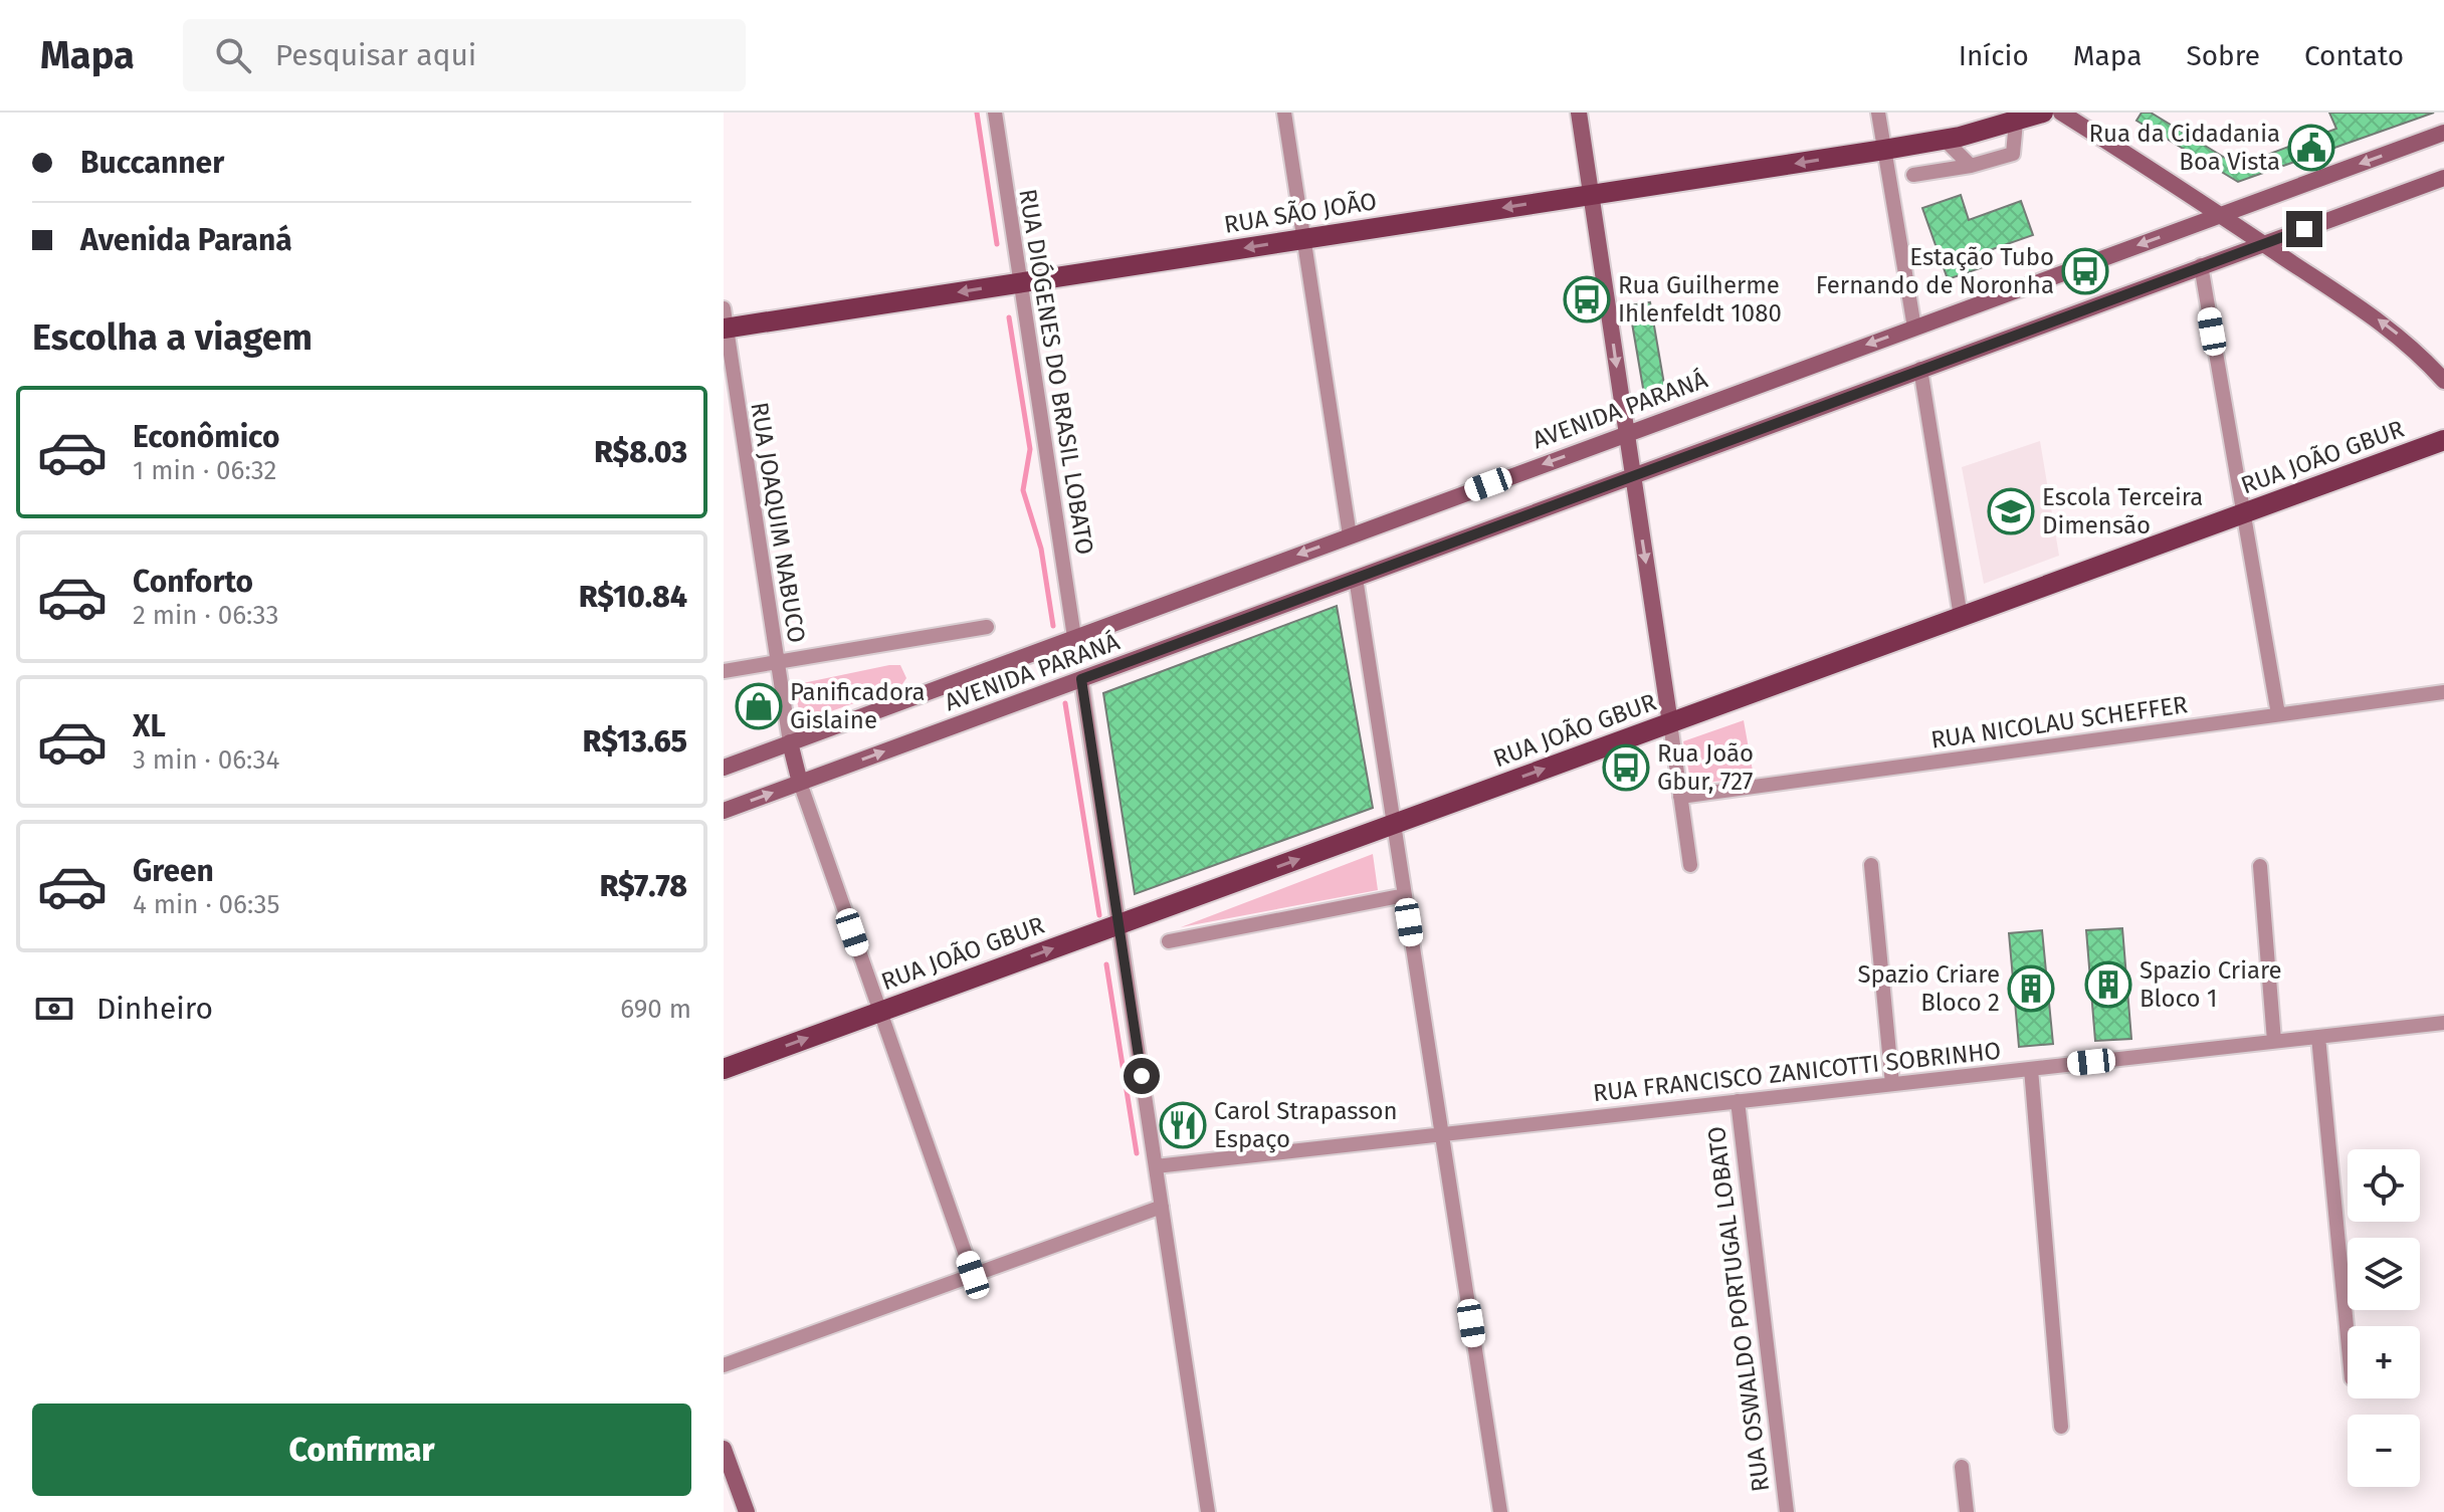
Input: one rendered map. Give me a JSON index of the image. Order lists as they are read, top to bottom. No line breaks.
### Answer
{"streets":{"main road":["RUA SÃO JOÃO","RUA JOÃO GBUR"],"street":["RUA DIÓGENES DO BRASIL LOBATO","AVENIDA PARANÁ","RUA JOAQUIM NABUCO","RUA NICOLAU SCHEFFER","RUA FRANCISCO ZANICOTTI SOBRINHO","RUA OSWALDO PORTUGAL LOBATO"]},"crossings":[["RUA SÃO JOÃO","RUA DIÓGENES DO BRASIL LOBATO"],["RUA SÃO JOÃO","RUA JOAQUIM NABUCO"],["RUA DIÓGENES DO BRASIL LOBATO","AVENIDA PARANÁ"],["AVENIDA PARANÁ","RUA JOAQUIM NABUCO"],["RUA FRANCISCO ZANICOTTI SOBRINHO","RUA OSWALDO PORTUGAL LOBATO"]],"one_way":["RUA SÃO JOÃO","RUA JOÃO GBUR"],"places":{"public building":["Rua da Cidadania Boa Vista"],"bus stop":["Estação Tubo Fernando de Noronha","Rua Guilherme Ihlenfeldt 1080","Rua João Gbur, 727"],"school or university":["Escola Terceira Dimensão"],"shop":["Panificadora Gislaine"],"building":["Spazio Criare Bloco 1","Spazio Criare Bloco 2"],"restaurant":["Carol Strapasson Espaço"]},"page":{"header":"Mapa","search":"Pesquisar aqui","nav":["Início","Mapa","Sobre","Contato"],"banner":["Buccanner","Avenida Paraná"],"heading":"Escolha a viagem","list":[{"name":"Econômico","note":"1 min · 06:32","value":"R$8.03"},{"name":"Conforto","note":"2 min · 06:33","value":"R$10.84"},{"name":"XL","note":"3 min · 06:34","value":"R$13.65"},{"name":"Green","note":"4 min · 06:35","value":"R$7.78"}],"pay":["Dinheiro","690 m"],"map_buttons":["+","−"],"buttons":"Confirmar"}}
